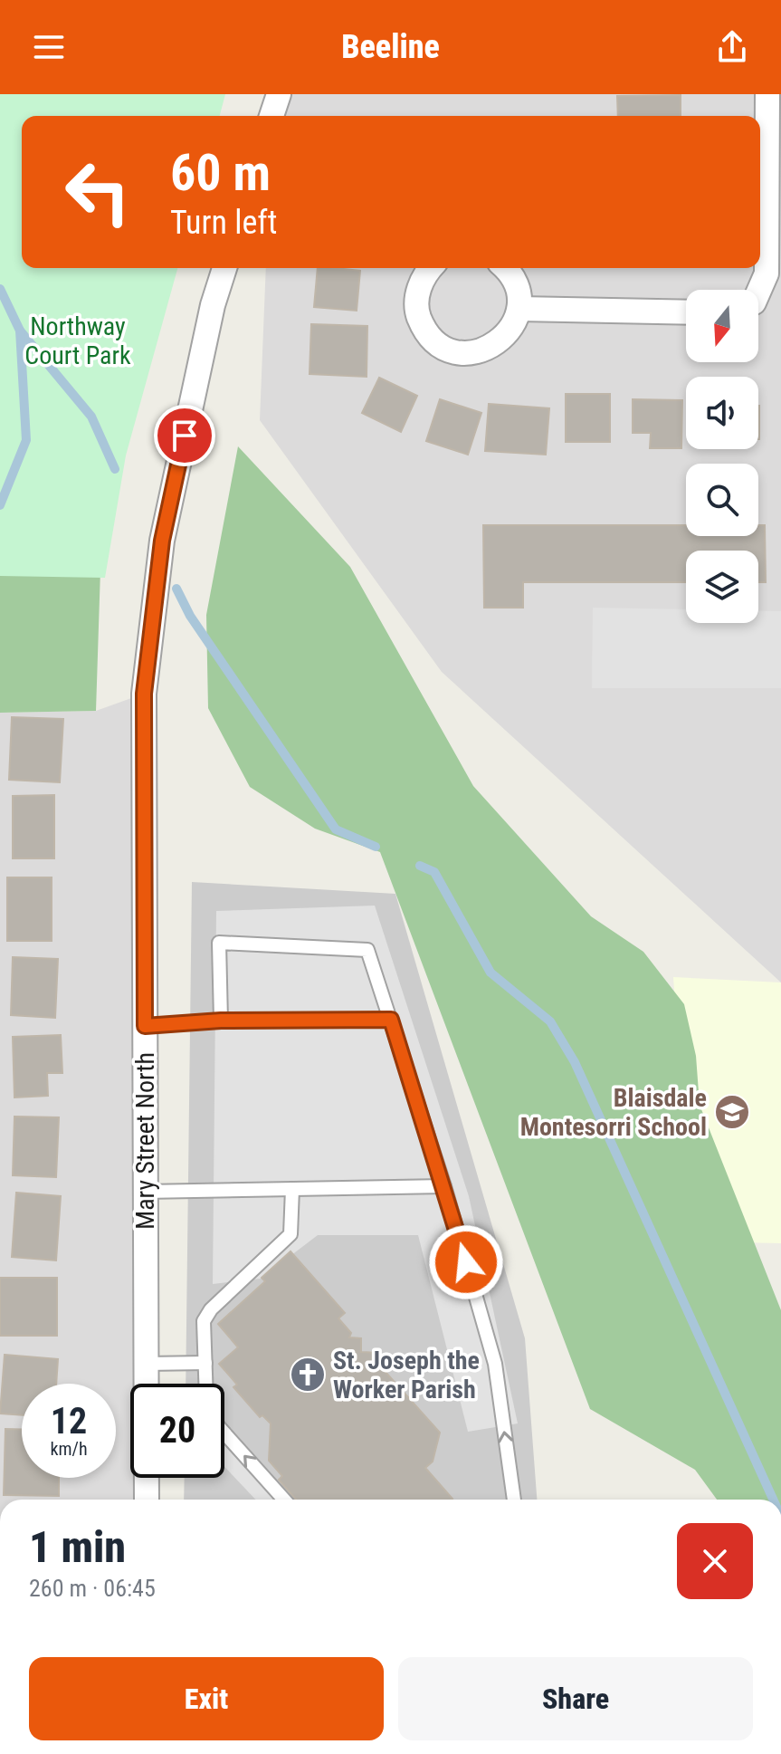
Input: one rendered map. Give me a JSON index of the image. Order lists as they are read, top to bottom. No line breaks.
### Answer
{"streets":{"street":["Mary Street North"]},"parks":["Northway Court Park"],"places":{"school or university":["Blaisdale Montesorri School"],"church":["St. Joseph the Worker Parish"]},"north":"bottom","page":{"header":"Beeline","turn":["60 m","Turn left"],"speed":"12 km/h","limit":"20","heading":["1 min","260 m · 06:45"],"buttons":["Exit","Share"]}}
